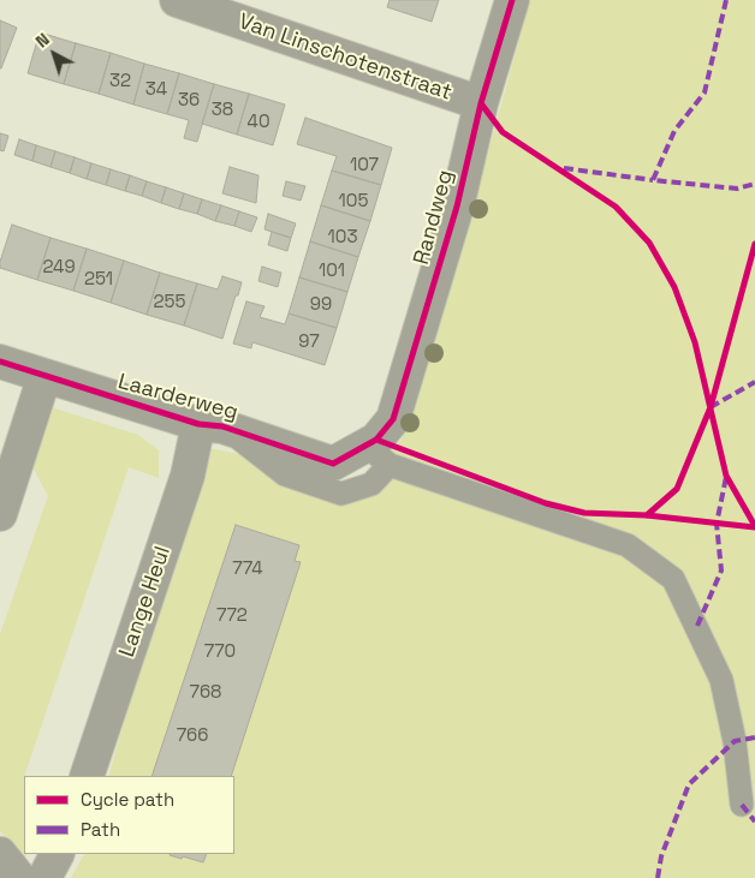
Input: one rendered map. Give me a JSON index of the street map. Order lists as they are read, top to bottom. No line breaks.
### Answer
{"streets":{"street":["Van Linschotenstraat","Randweg","Laarderweg","Lange Heul"]},"crossings":[["Van Linschotenstraat","Randweg"],["Randweg","Laarderweg"],["Laarderweg","Lange Heul"]],"house_numbers":["32","34","36","38","40","107","105","103","249","101","251","255","99","97","774","772","770","768","766"],"legend":["Cycle path","Path"],"north":"top left"}
